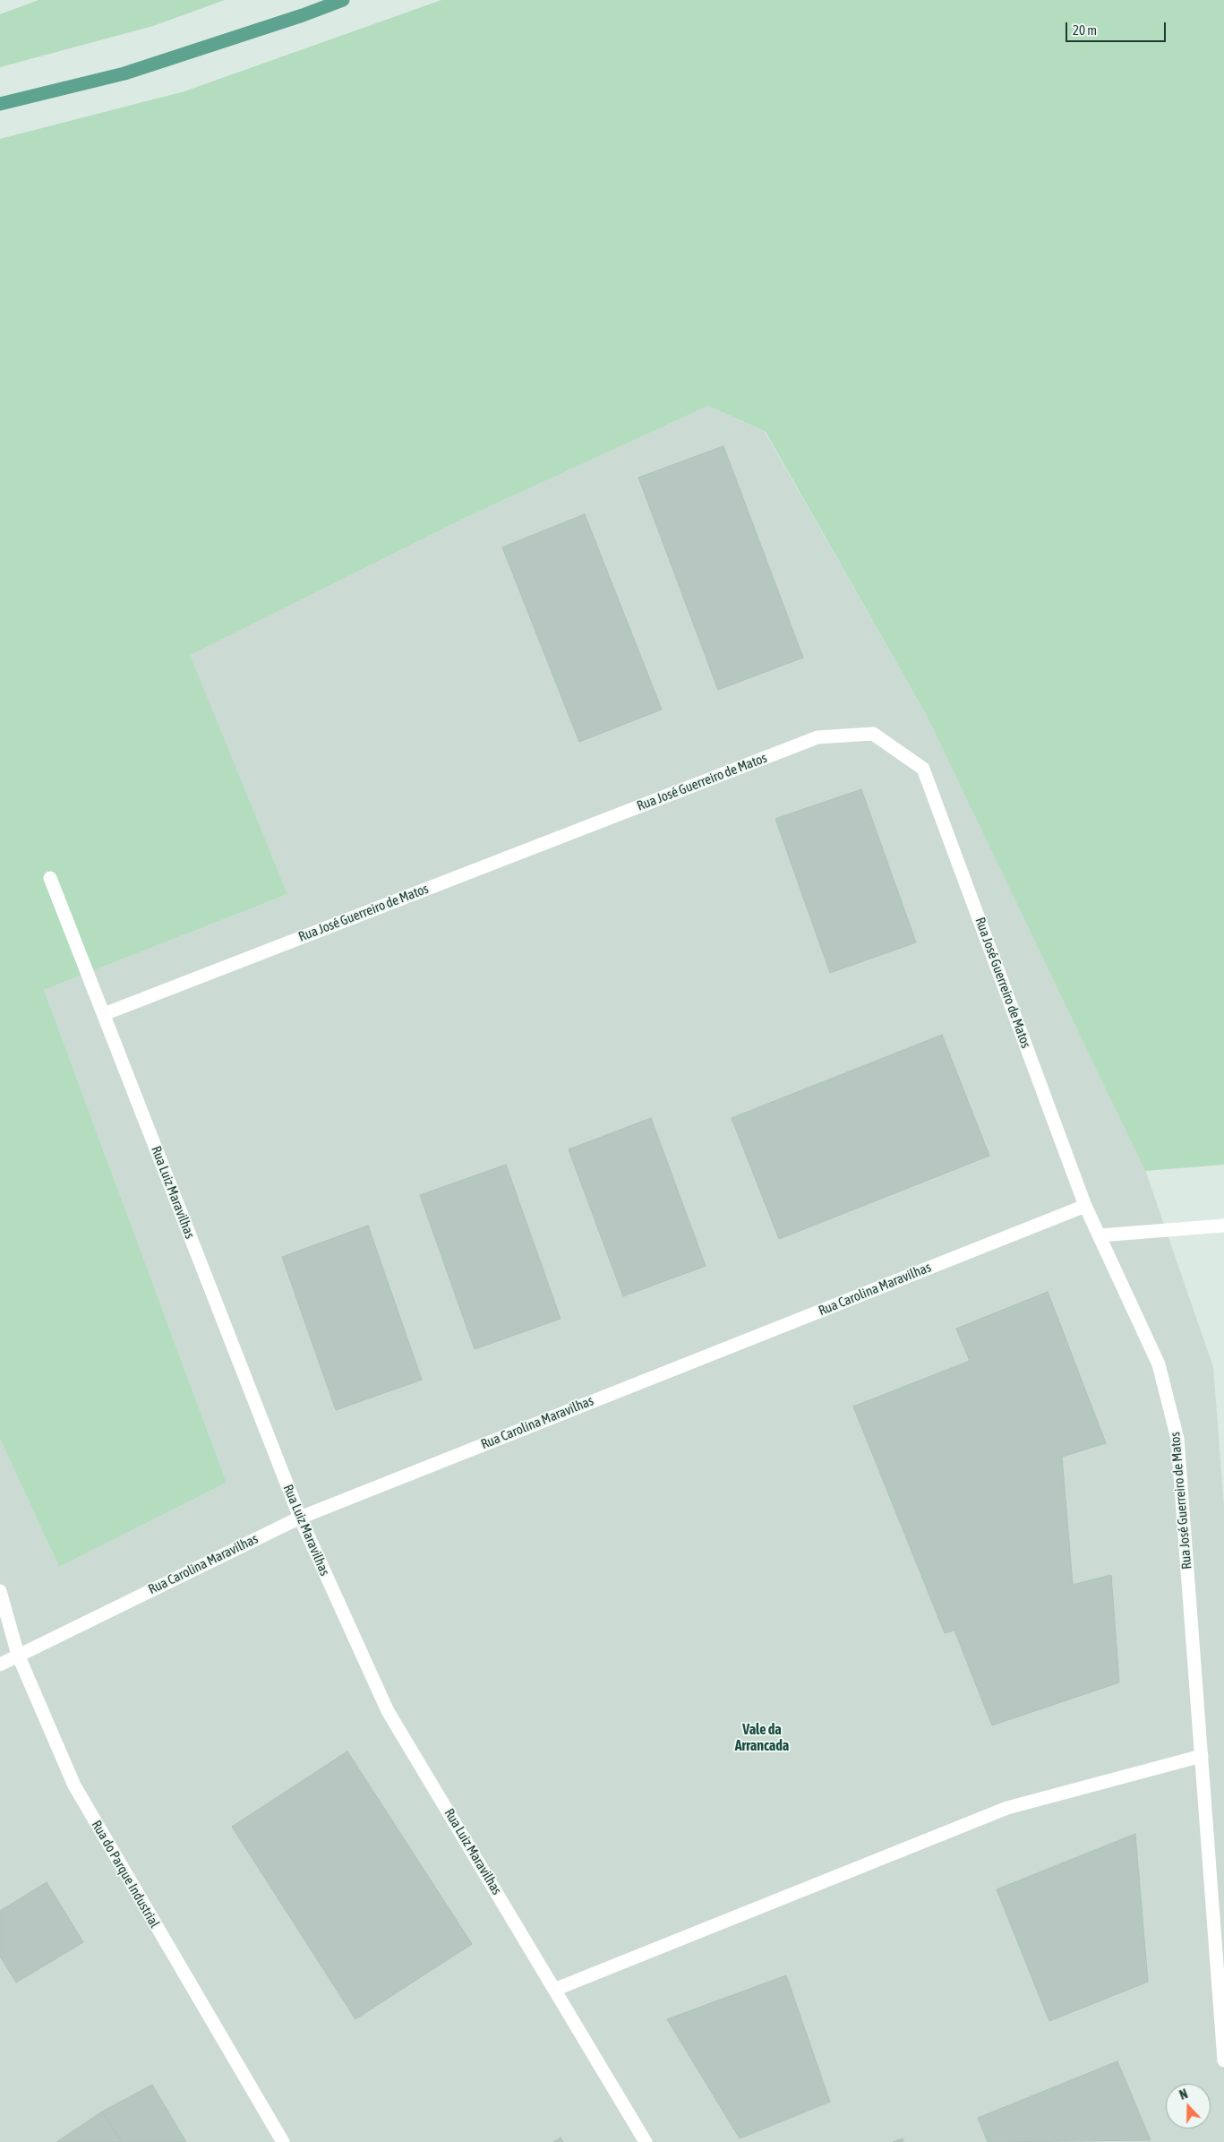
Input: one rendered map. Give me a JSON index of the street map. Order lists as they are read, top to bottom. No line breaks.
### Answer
{"streets":{"street":["Rua José Guerreiro de Matos","Rua Luiz Maravilhas","Rua Carolina Maravilhas","Rua do Parque Industrial"]},"crossings":[["Rua José Guerreiro de Matos","Rua Luiz Maravilhas"],["Rua José Guerreiro de Matos","Rua Carolina Maravilhas"],["Rua Luiz Maravilhas","Rua Carolina Maravilhas"],["Rua Carolina Maravilhas","Rua do Parque Industrial"]],"districts":["Vale da Arrancada"],"scale_bar":"20 m","north":"top"}
